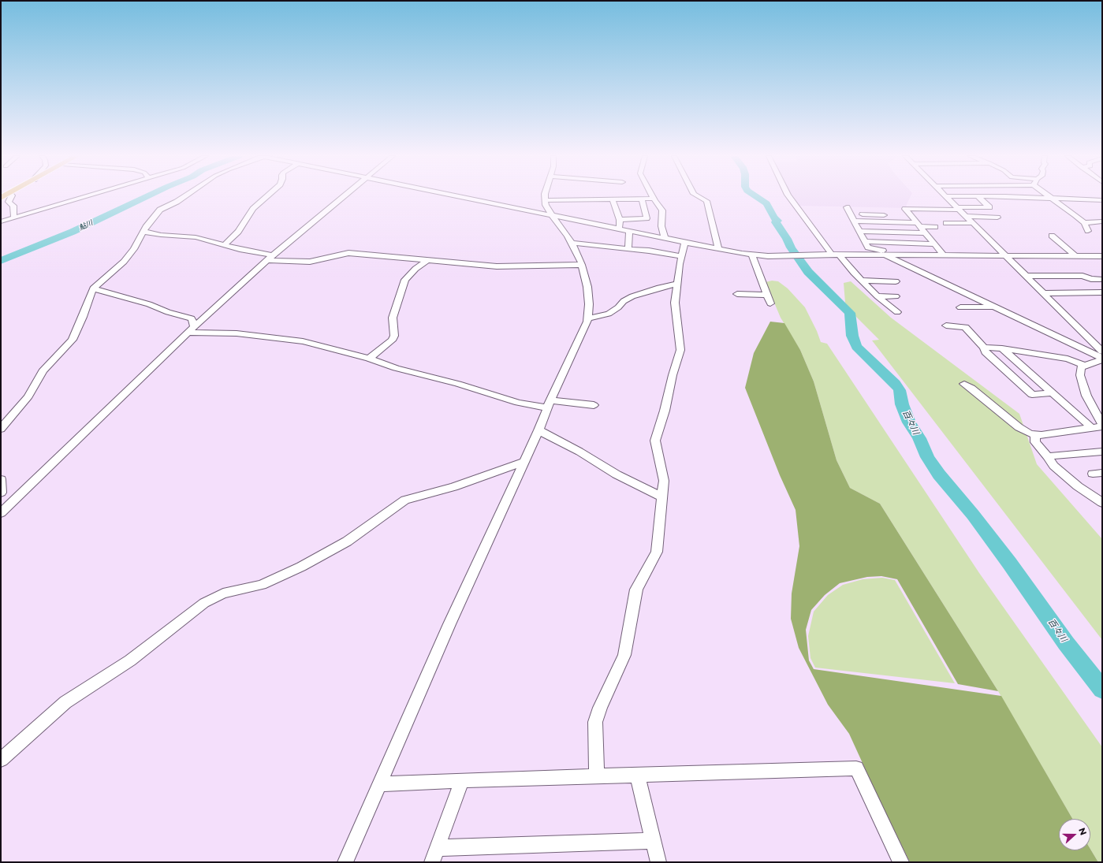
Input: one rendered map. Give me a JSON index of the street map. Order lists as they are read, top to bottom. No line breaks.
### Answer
{"water":["鮎川","百々川"],"north":"right"}
